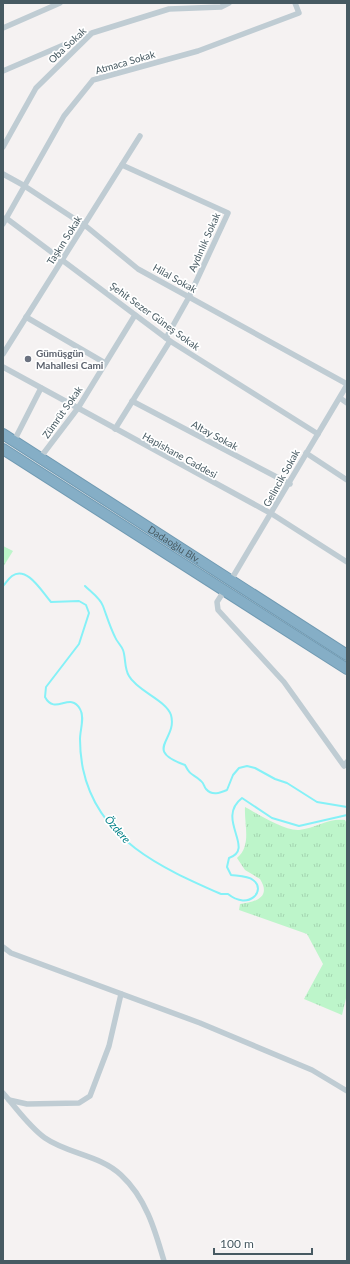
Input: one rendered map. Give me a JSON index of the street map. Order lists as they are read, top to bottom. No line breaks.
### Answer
{"streets":{"highway":["Dadaoğlu Blv."],"street":["Oba Sokak","Atmaca Sokak","Taşkın Sokak","Aydınlık Sokak","Hilal Sokak","Şehit Sezer Güneş Sokak","Zümrüt Sokak","Altay Sokak","Hapishane Caddesi","Gelincik Sokak"]},"crossings":[["Atmaca Sokak","Hilal Sokak"],["Atmaca Sokak","Şehit Sezer Güneş Sokak"],["Taşkın Sokak","Aydınlık Sokak"],["Taşkın Sokak","Hilal Sokak"],["Taşkın Sokak","Şehit Sezer Güneş Sokak"],["Aydınlık Sokak","Hilal Sokak"],["Aydınlık Sokak","Şehit Sezer Güneş Sokak"],["Aydınlık Sokak","Altay Sokak"],["Aydınlık Sokak","Hapishane Caddesi"],["Hilal Sokak","Gelincik Sokak"],["Şehit Sezer Güneş Sokak","Zümrüt Sokak"],["Şehit Sezer Güneş Sokak","Gelincik Sokak"],["Zümrüt Sokak","Hapishane Caddesi"],["Zümrüt Sokak","Dadaoğlu Blv."],["Altay Sokak","Gelincik Sokak"],["Hapishane Caddesi","Gelincik Sokak"],["Gelincik Sokak","Dadaoğlu Blv."]],"water":["Özdere"],"places":["Gümüşgün Mahallesi Cami"],"scale_bar":"100 m"}
